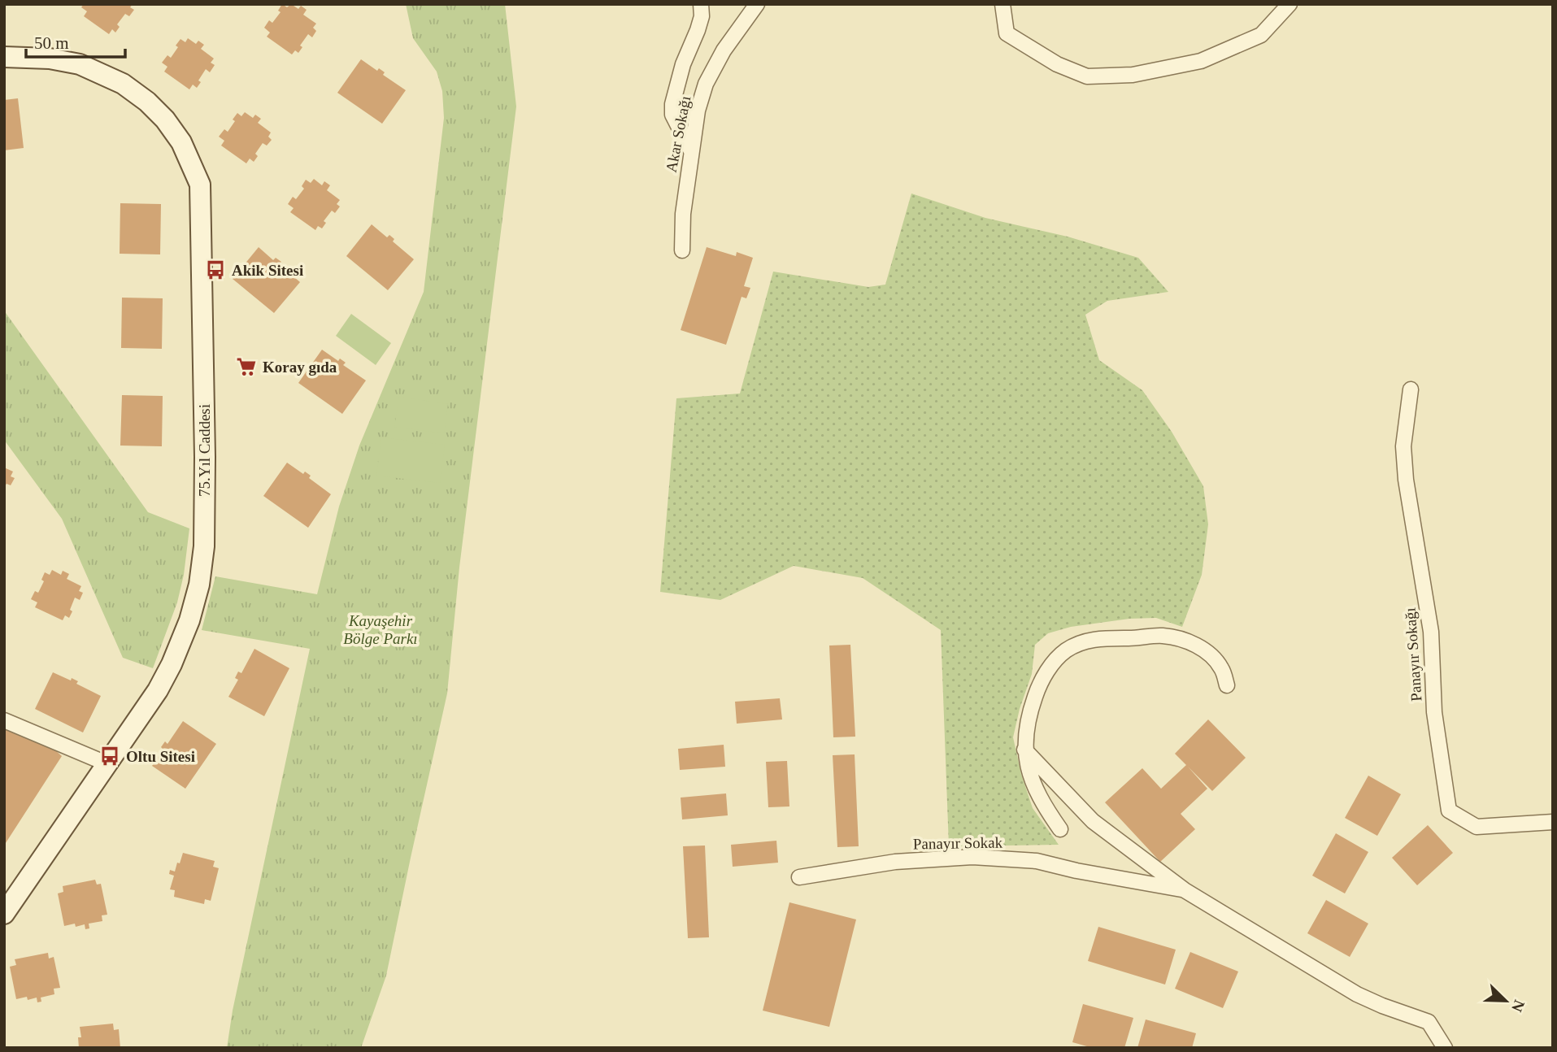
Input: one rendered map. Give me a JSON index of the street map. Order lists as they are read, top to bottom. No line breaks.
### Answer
{"streets":{"street":["Akar Sokağı","75.Yıl Caddesi","Panayır Sokağı","Panayır Sokak"]},"parks":["Kayaşehir Bölge Parkı"],"places":{"bus stop":["Akik Sitesi","Oltu Sitesi"],"supermarket":["Koray gıda"]},"scale_bar":"50 m","north":"bottom right"}
